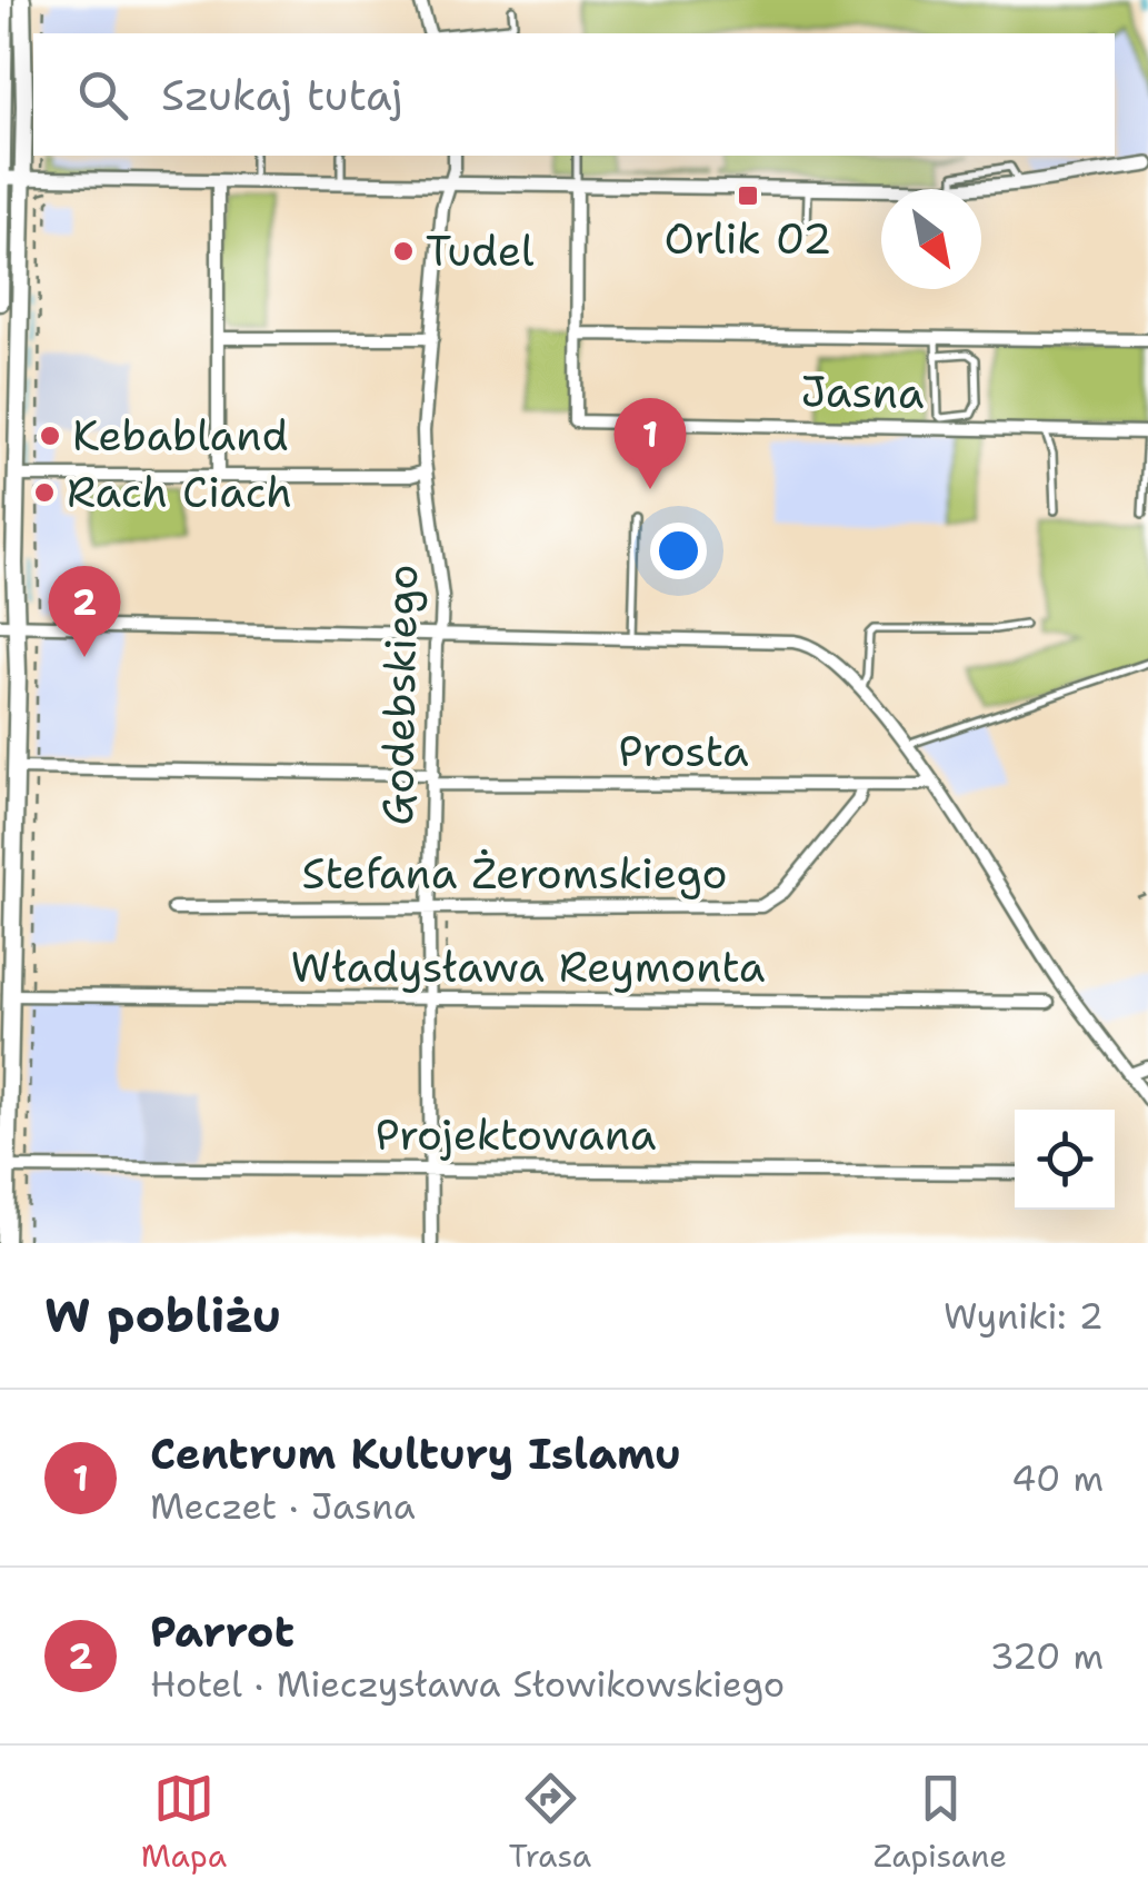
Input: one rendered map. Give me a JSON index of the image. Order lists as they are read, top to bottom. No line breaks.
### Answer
{"streets":{"street":["Jasna","Godebskiego","Prosta","Stefana Żeromskiego","Władysława Reymonta","Projektowana"]},"crossings":[["Godebskiego","Prosta"],["Godebskiego","Stefana Żeromskiego"],["Godebskiego","Władysława Reymonta"],["Godebskiego","Projektowana"],["Prosta","Stefana Żeromskiego"]],"places":{"transit":["Orlik 02"],"other":["Tudel","Kebabland","Rach Ciach"]},"north":"bottom right","page":{"search":"Szukaj tutaj","pins":["1","2"],"heading":["W pobliżu","Wyniki: 2"],"list":[{"mark":"1","name":"Centrum Kultury Islamu","note":"Meczet · Jasna","value":"40 m"},{"mark":"2","name":"Parrot","note":"Hotel · Mieczysława Słowikowskiego","value":"320 m"}],"nav":["Mapa","Trasa","Zapisane"]}}
